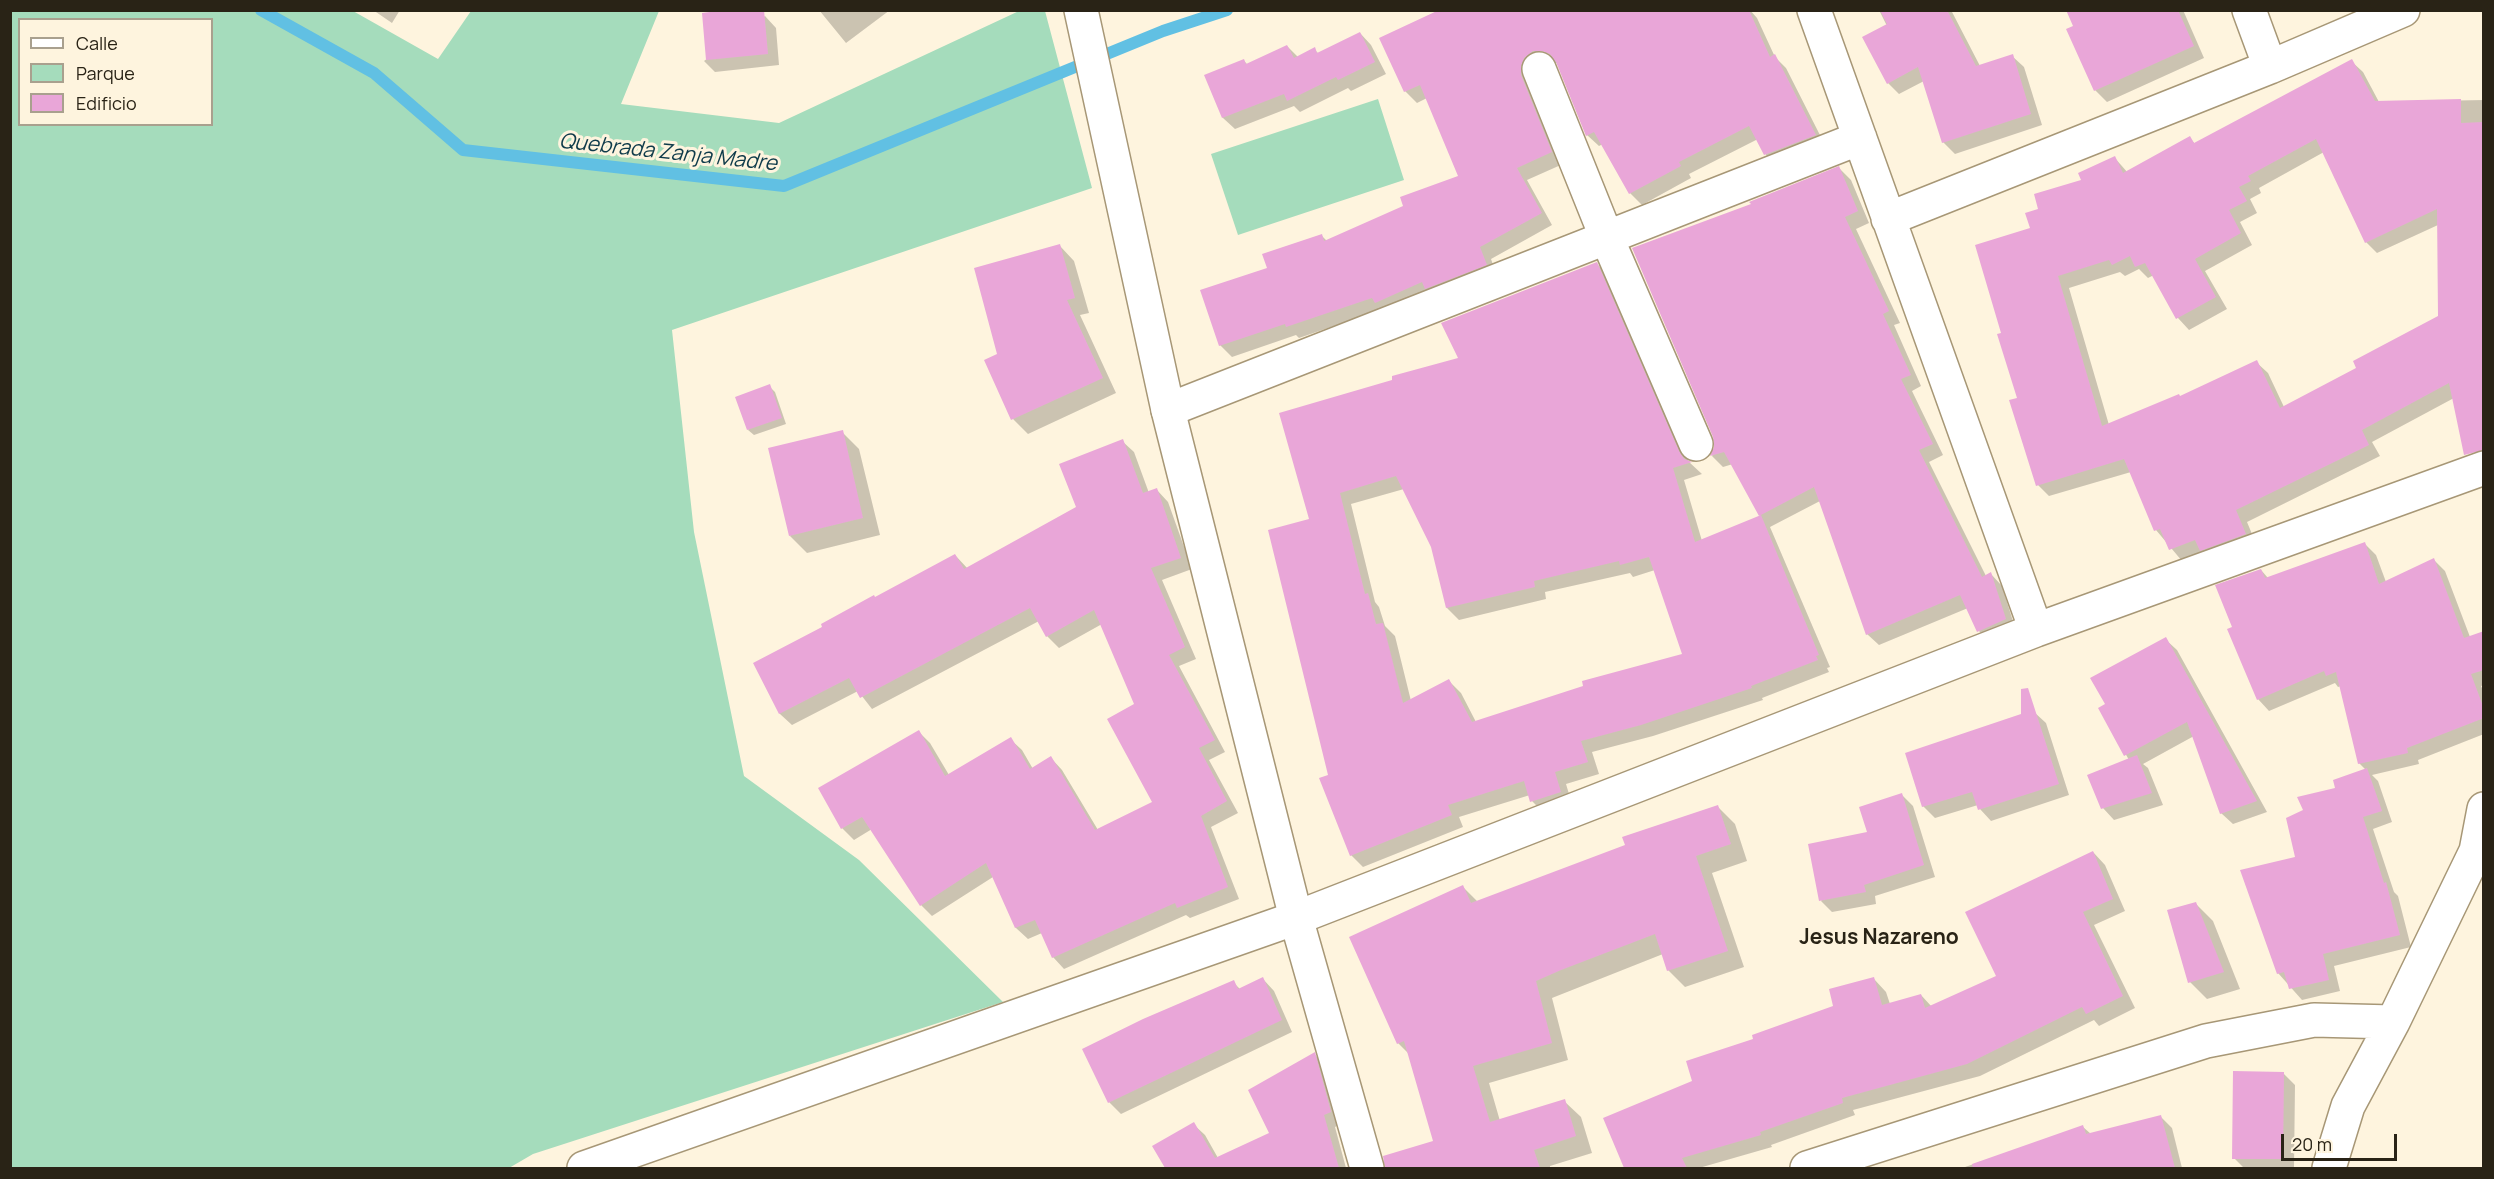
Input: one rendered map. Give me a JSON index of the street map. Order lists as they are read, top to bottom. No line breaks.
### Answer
{"districts":["Jesus Nazareno"],"water":["Quebrada Zanja Madre"],"legend":["Calle","Parque","Edificio"],"scale_bar":"20 m"}
